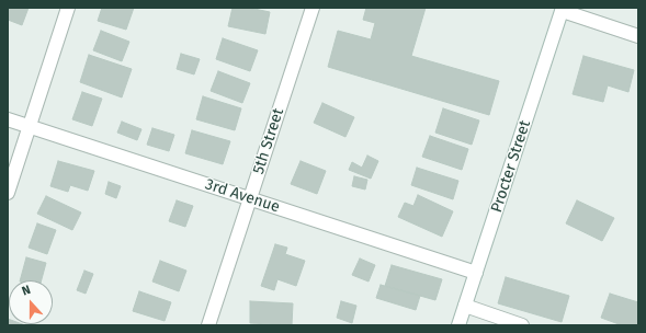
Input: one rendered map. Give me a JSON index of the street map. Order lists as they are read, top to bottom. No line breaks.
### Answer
{"streets":{"street":["5th Street","Procter Street","3rd Avenue"]},"crossings":[["5th Street","3rd Avenue"],["Procter Street","3rd Avenue"]],"north":"top"}
